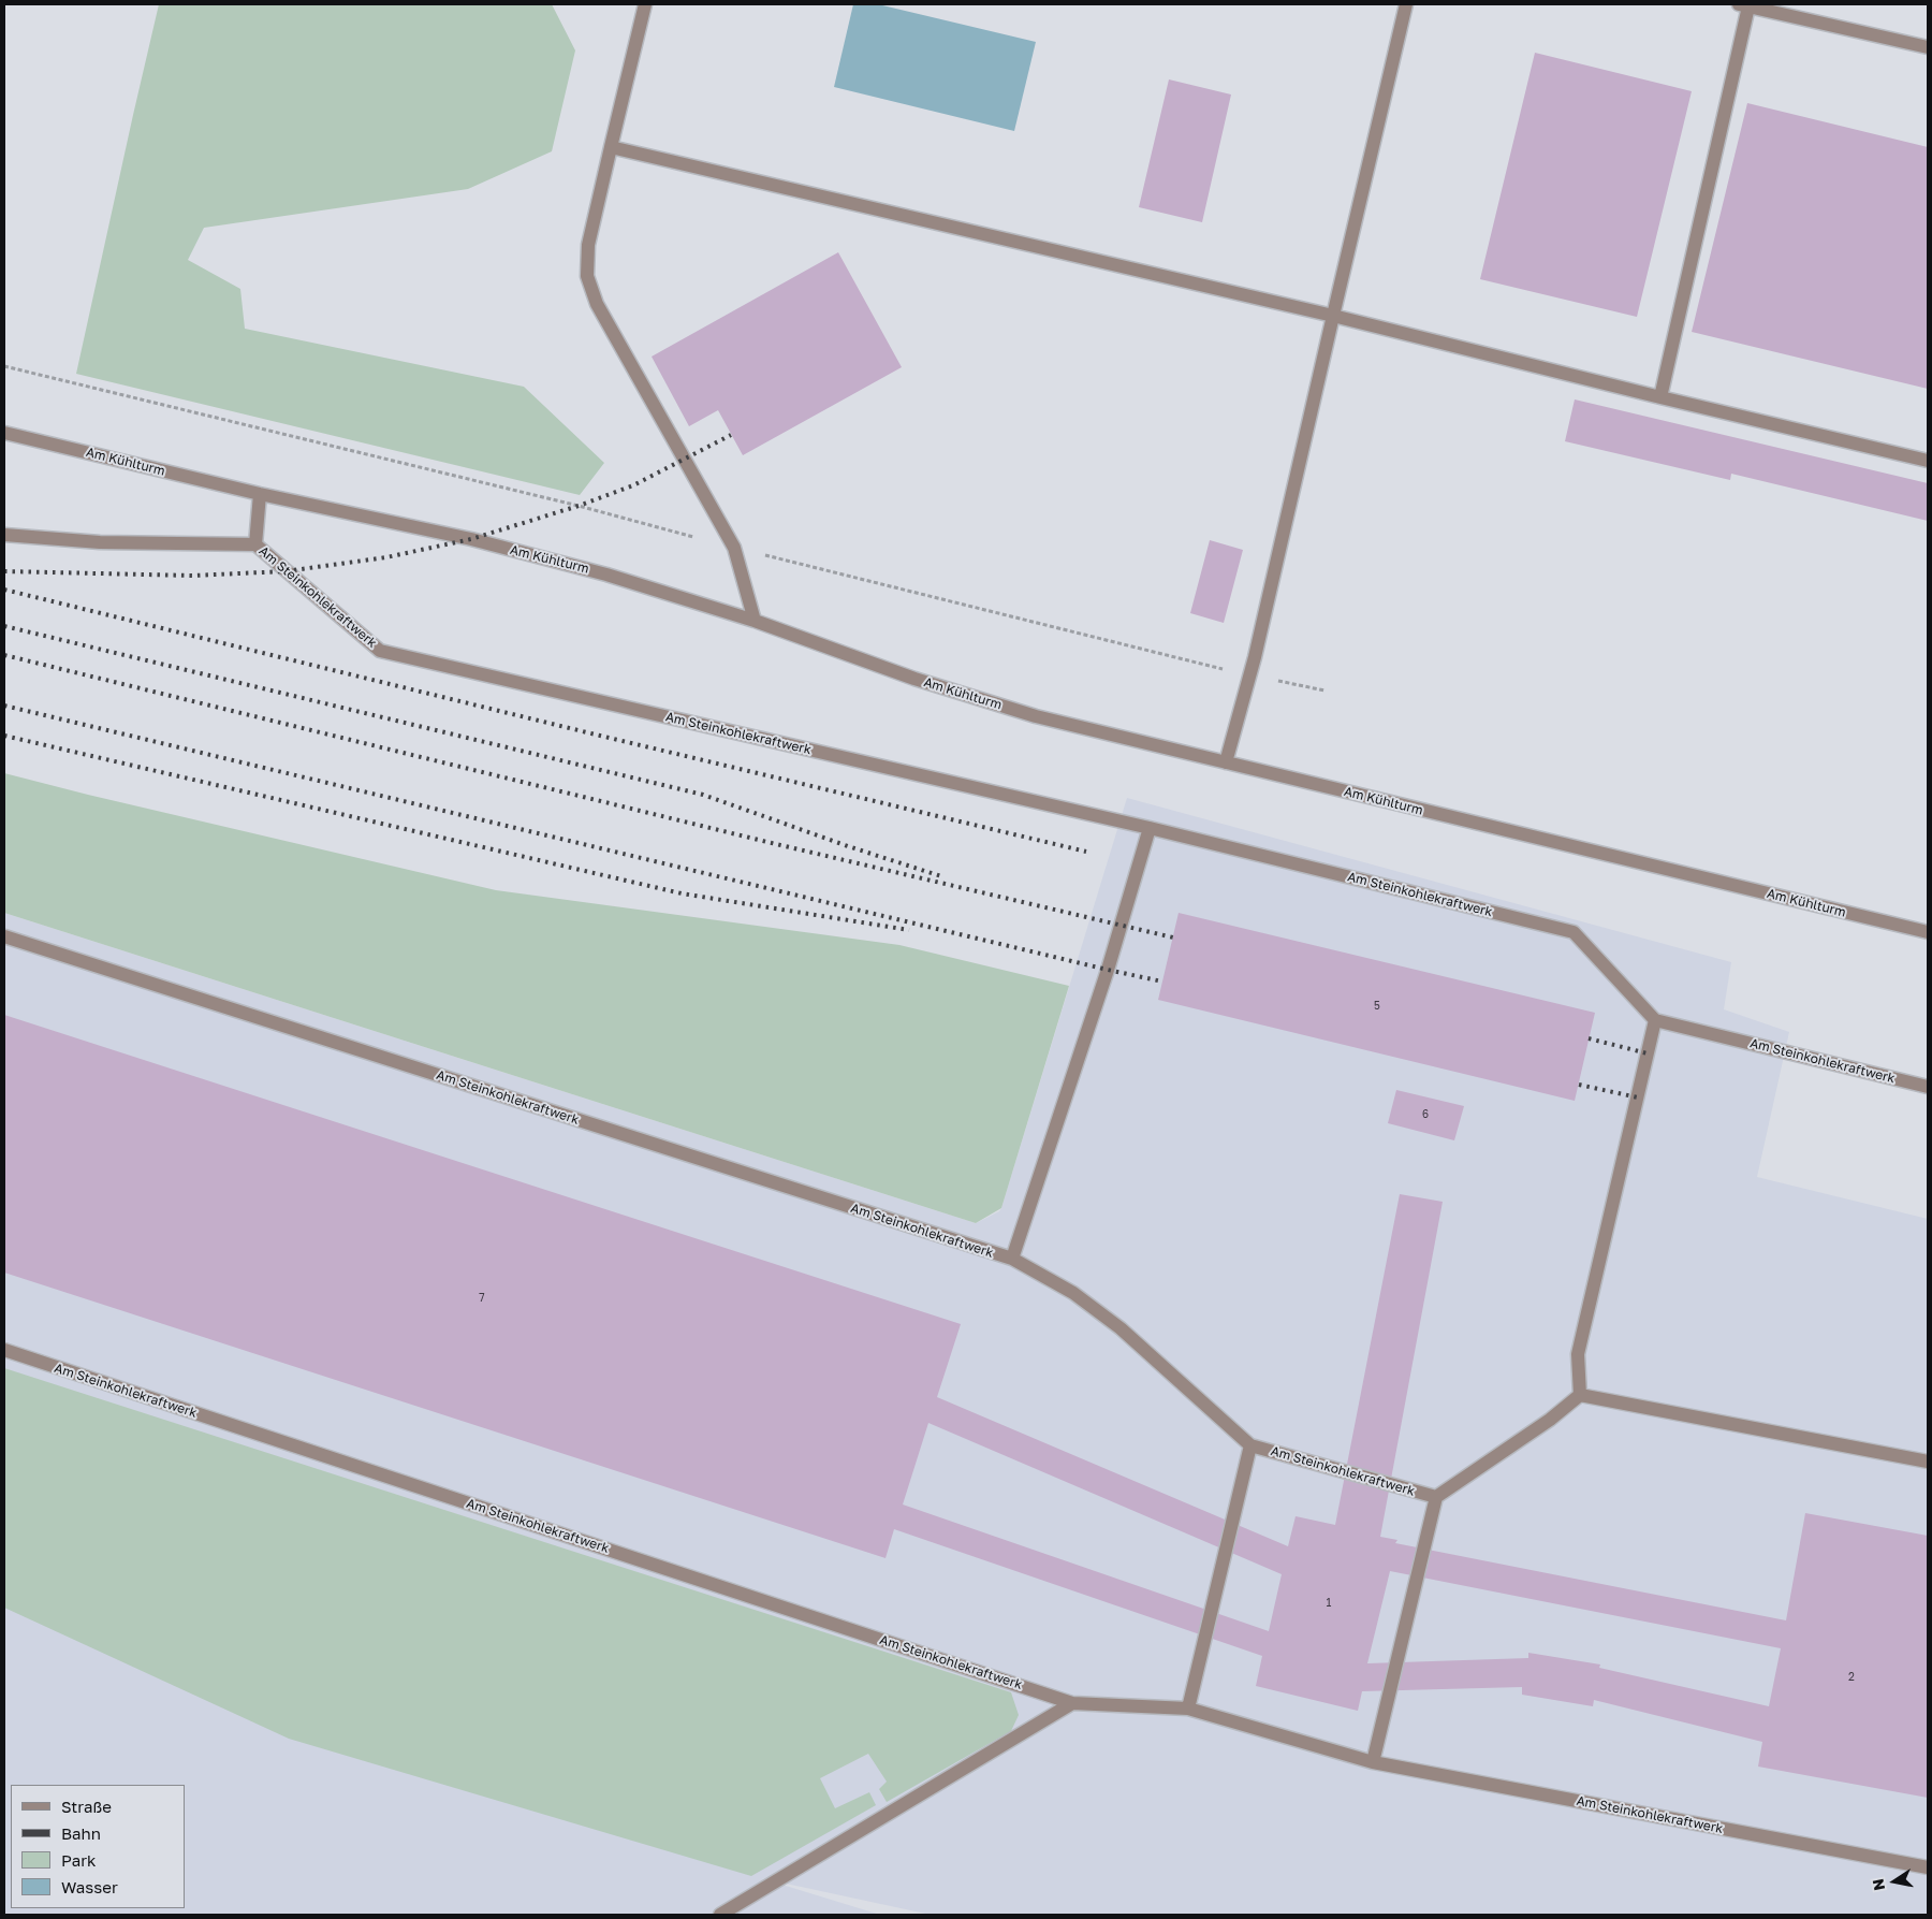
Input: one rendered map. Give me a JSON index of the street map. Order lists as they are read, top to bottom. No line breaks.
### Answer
{"streets":{"street":["Am Kühlturm","Am Steinkohlekraftwerk"]},"crossings":[["Am Kühlturm","Am Steinkohlekraftwerk"]],"house_numbers":["5","6","7","1","2"],"legend":["Straße","Bahn","Park","Wasser"],"north":"left"}
